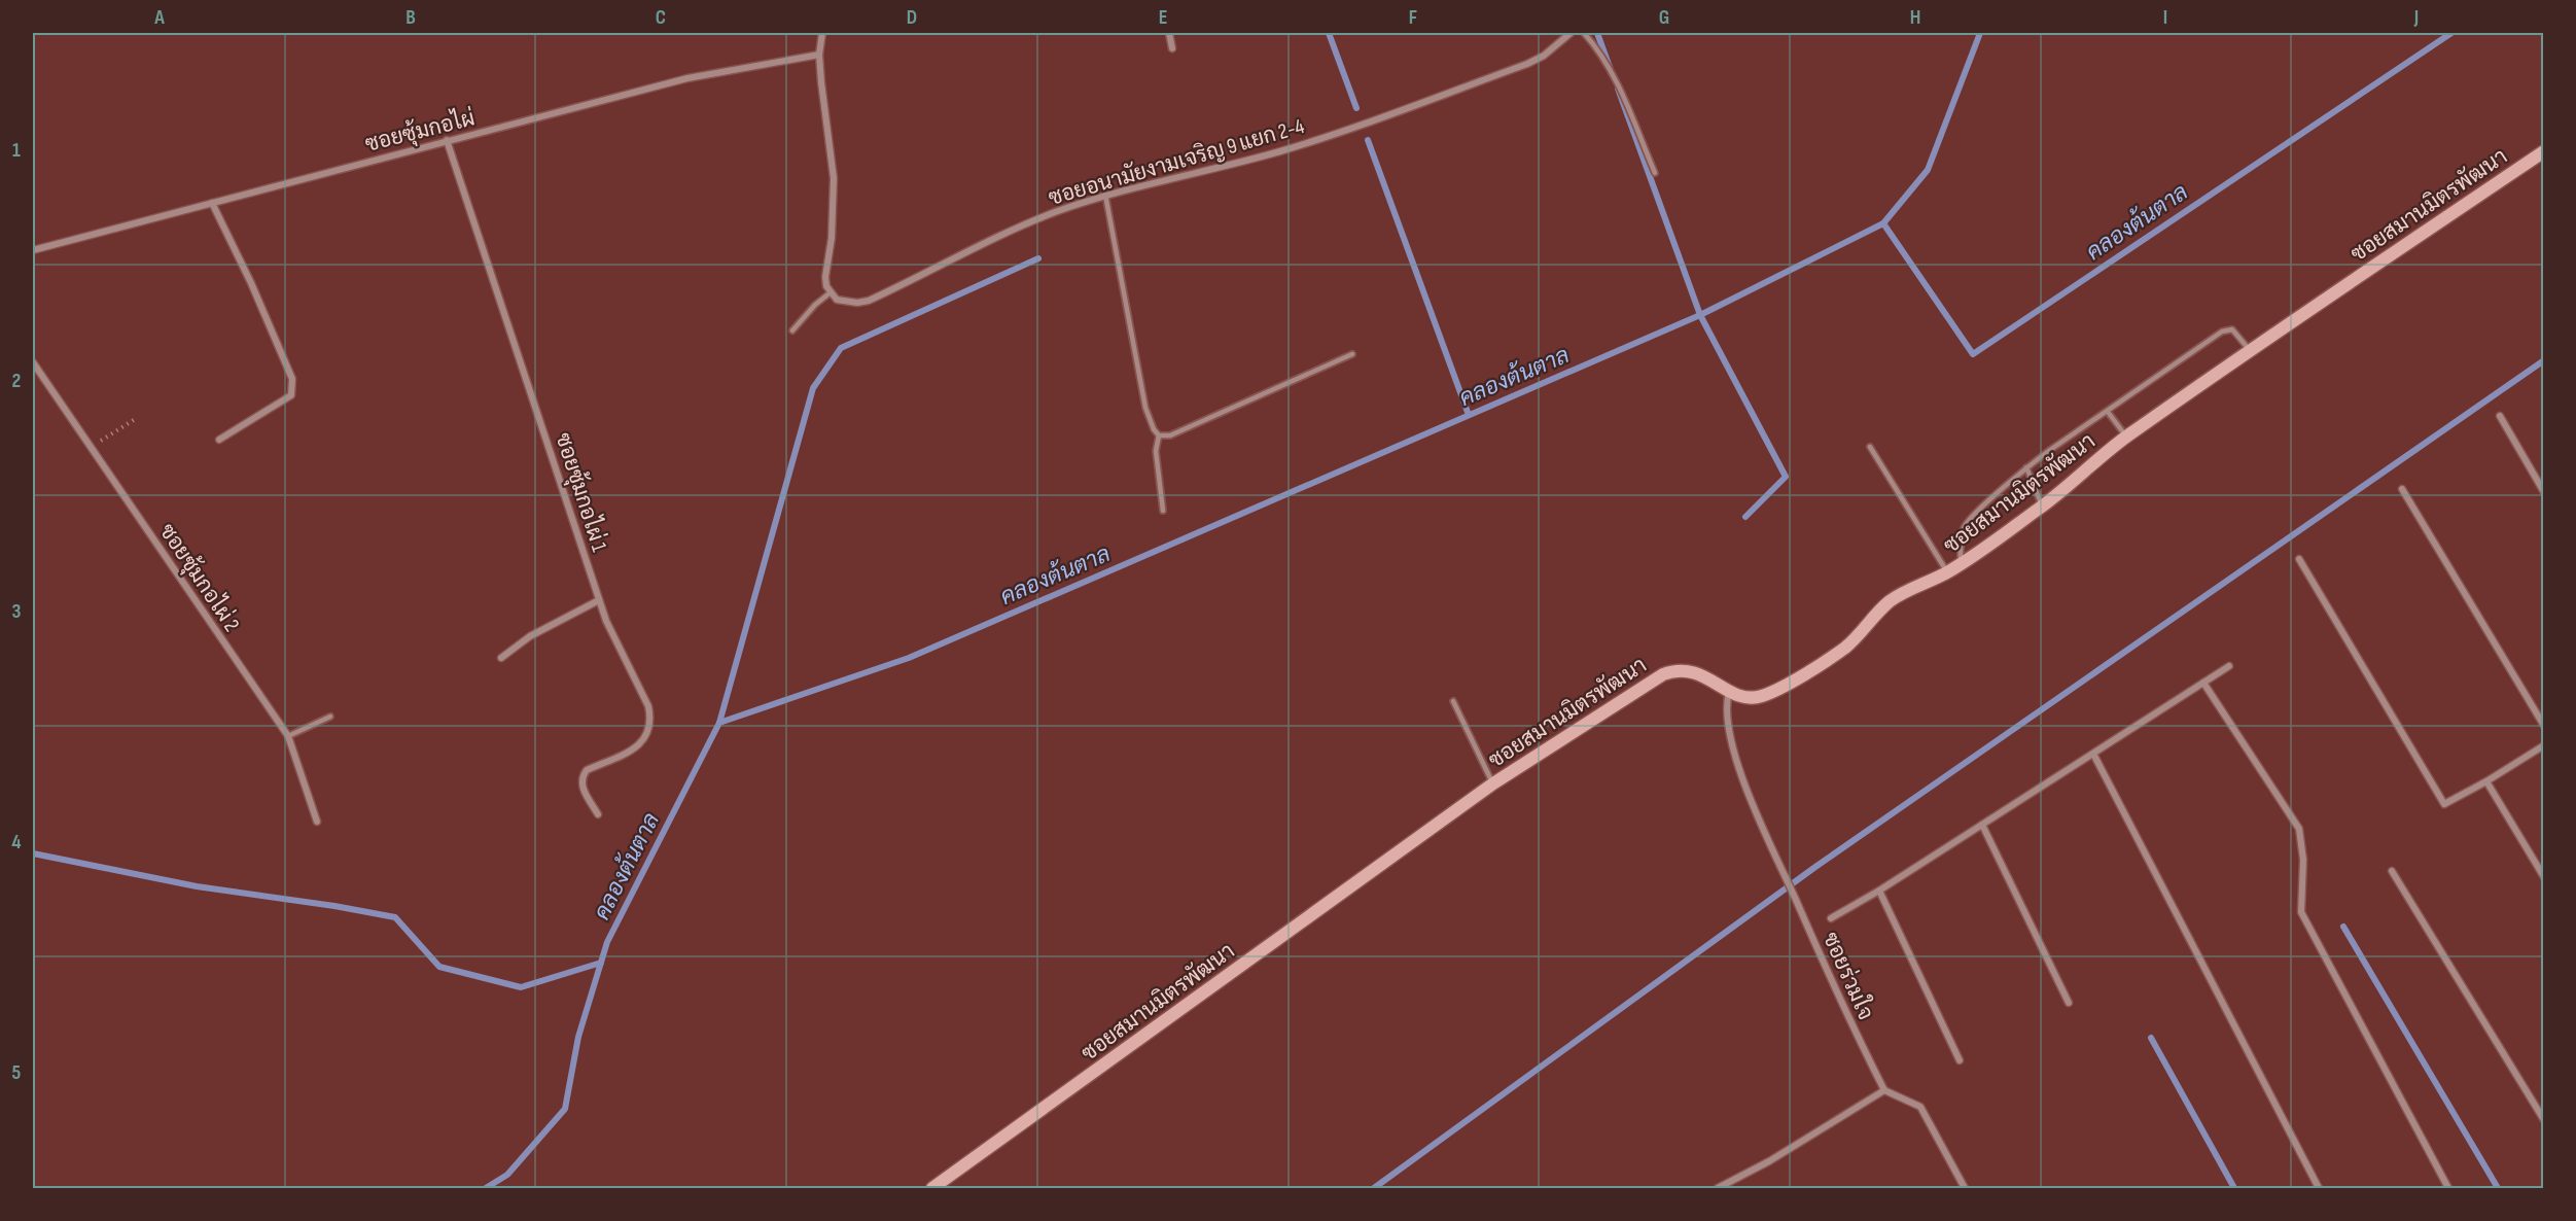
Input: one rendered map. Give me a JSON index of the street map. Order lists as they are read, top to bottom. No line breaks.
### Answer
{"streets":{"street":["ซอยซุ้มกอไผ่","ซอยอนามัยงามเจริญ 9 แยก 2-4","ซอยสมานมิตรพัฒนา","ซอยซุ้มกอไผ่ 1","ซอยซุ้มกอไผ่ 2","ซอยร่วมใจ"]},"crossings":[["ซอยซุ้มกอไผ่","ซอยซุ้มกอไผ่ 1"],["ซอยสมานมิตรพัฒนา","ซอยร่วมใจ"]],"water":["คลองต้นตาล"],"grid":{"columns":["A","B","C","D","E","F","G","H","I","J"],"rows":["1","2","3","4","5"]}}
